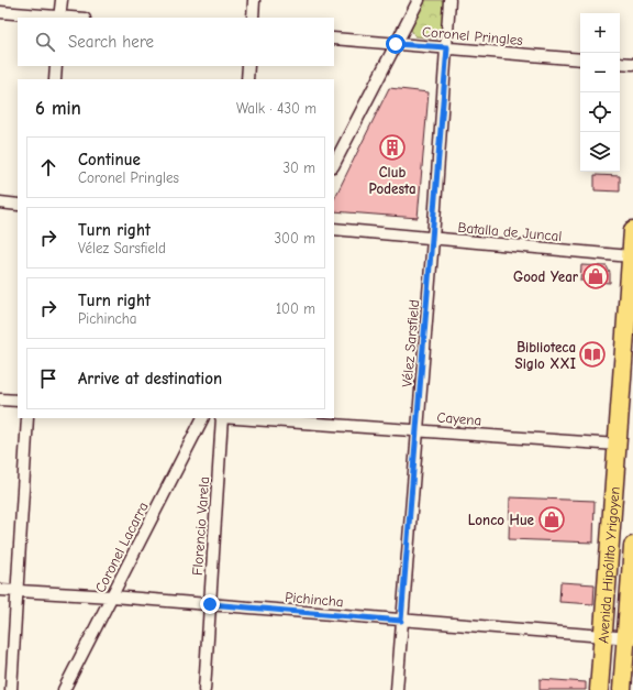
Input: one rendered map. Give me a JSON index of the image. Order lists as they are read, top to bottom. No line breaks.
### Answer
{"streets":{"main road":["Avenida Hipólito Yrigoyen"],"street":["Coronel Pringles","Batalla de Juncal","Vélez Sarsfield","Cayena","Florencio Varela","Coronel Lacarra","Pichincha"]},"crossings":[["Coronel Pringles","Vélez Sarsfield"],["Batalla de Juncal","Vélez Sarsfield"],["Batalla de Juncal","Avenida Hipólito Yrigoyen"],["Vélez Sarsfield","Cayena"],["Vélez Sarsfield","Pichincha"],["Cayena","Avenida Hipólito Yrigoyen"],["Florencio Varela","Pichincha"],["Coronel Lacarra","Pichincha"],["Avenida Hipólito Yrigoyen","Pichincha"]],"places":{"building":["Club Podesta"],"shop":["Good Year","Lonco Hue"],"library":["Biblioteca Siglo XXI"]},"page":{"map_buttons":["+","−"],"search":"Search here","heading":["6 min","Walk · 430 m"],"list":[["Continue","Coronel Pringles","30 m"],["Turn right","Vélez Sarsfield","300 m"],["Turn right","Pichincha","100 m"],"Arrive at destination"]}}
